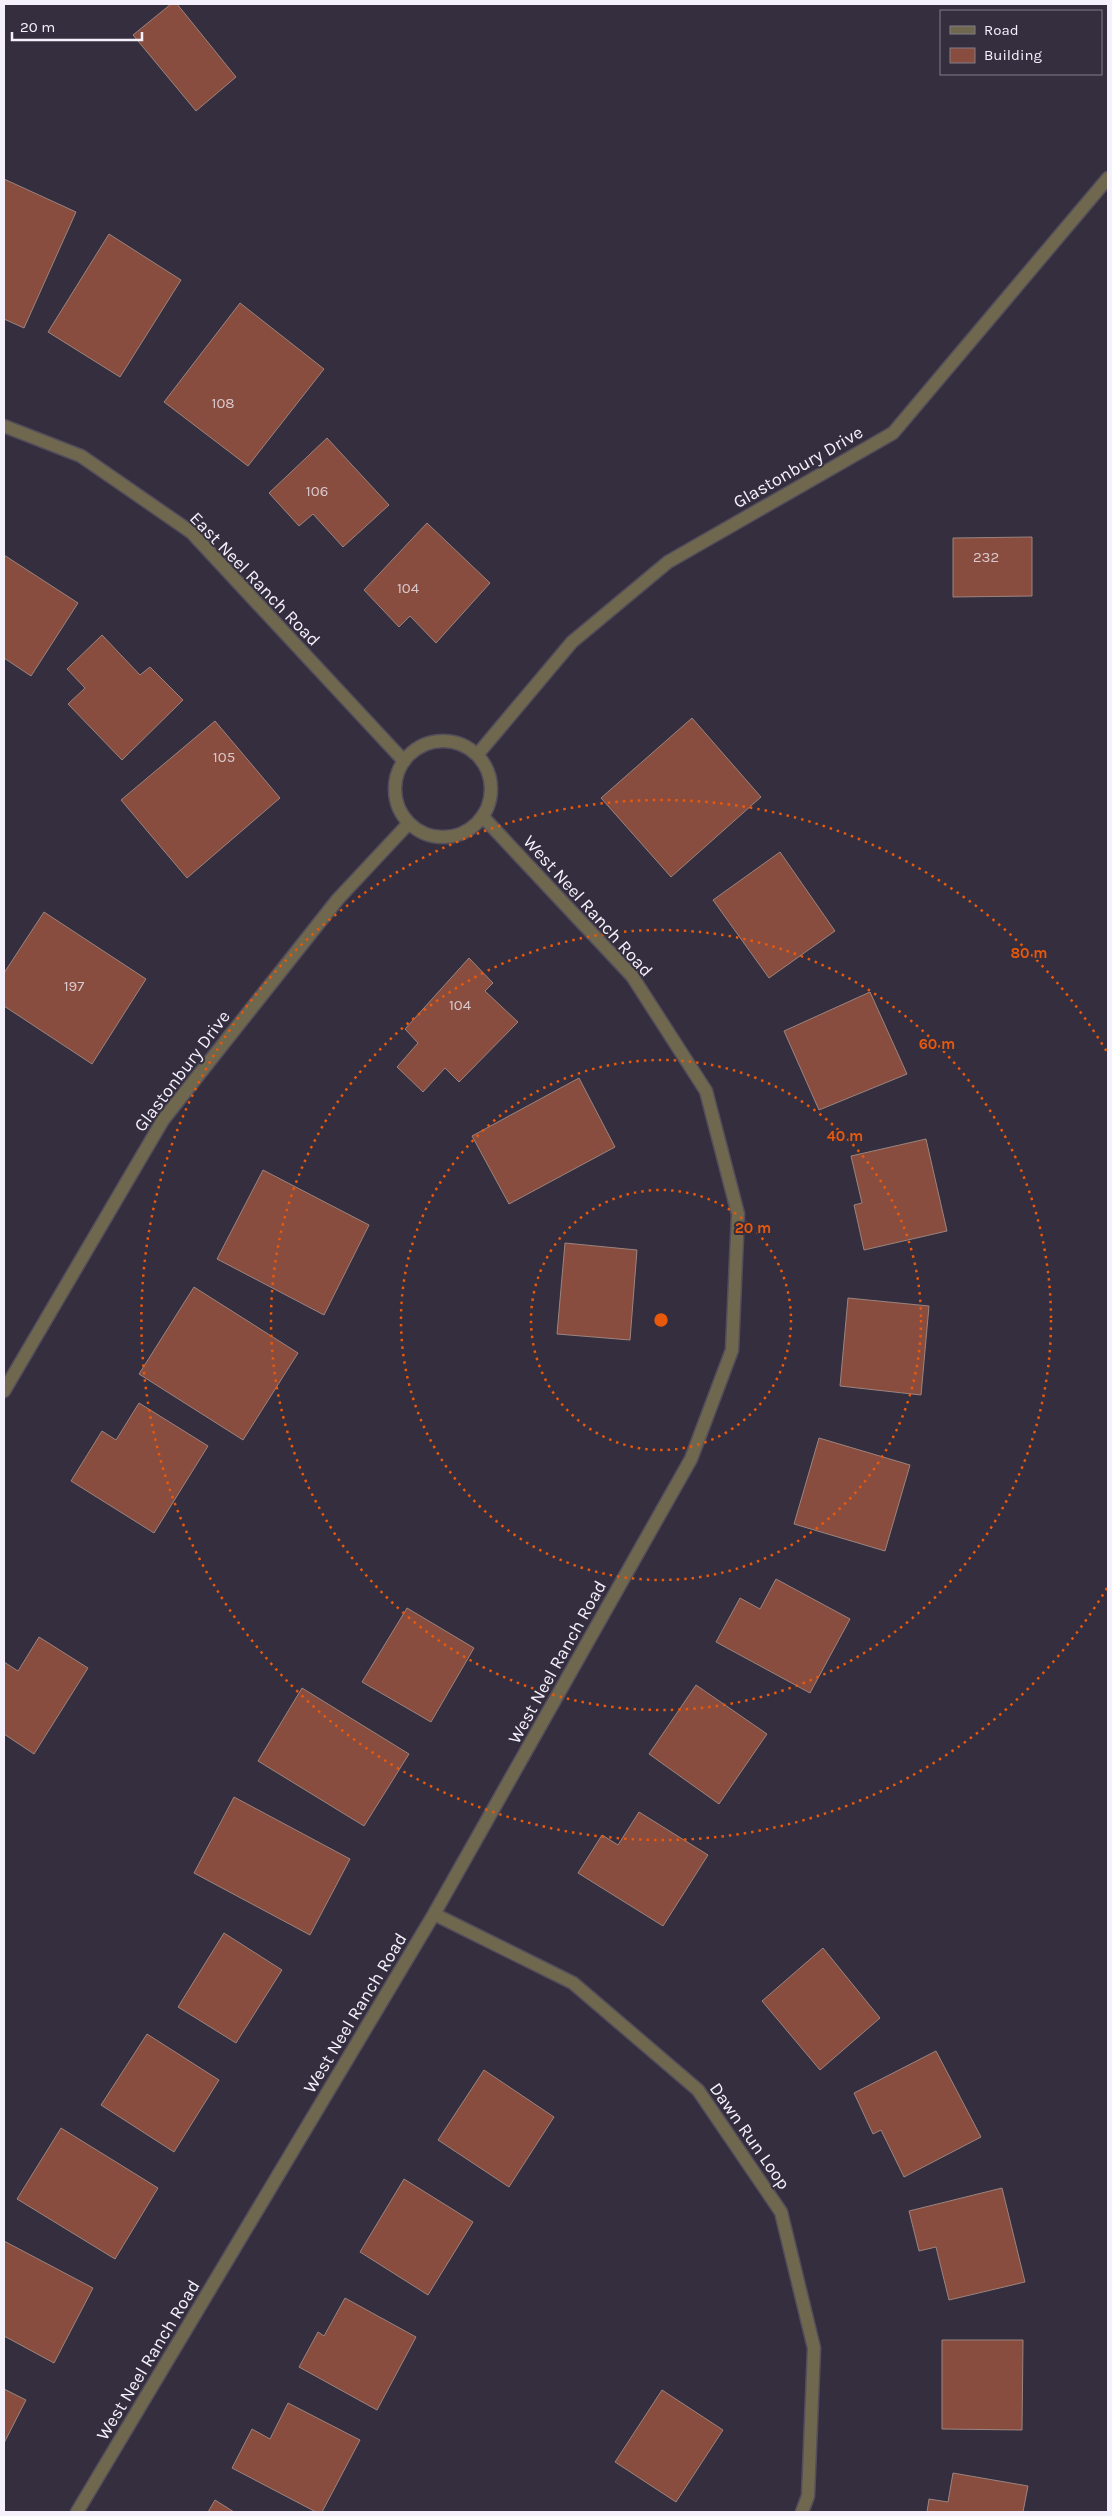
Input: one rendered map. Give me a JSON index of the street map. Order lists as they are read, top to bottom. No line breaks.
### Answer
{"streets":{"street":["Glastonbury Drive","East Neel Ranch Road","West Neel Ranch Road","Dawn Run Loop"]},"crossings":[["Glastonbury Drive","East Neel Ranch Road"],["Glastonbury Drive","West Neel Ranch Road"],["East Neel Ranch Road","West Neel Ranch Road"],["West Neel Ranch Road","Dawn Run Loop"]],"house_numbers":["108","106","232","104","105","197","104"],"legend":["Road","Building"],"scale_bar":"20 m","rings":["80 m","60 m","40 m","20 m"]}
